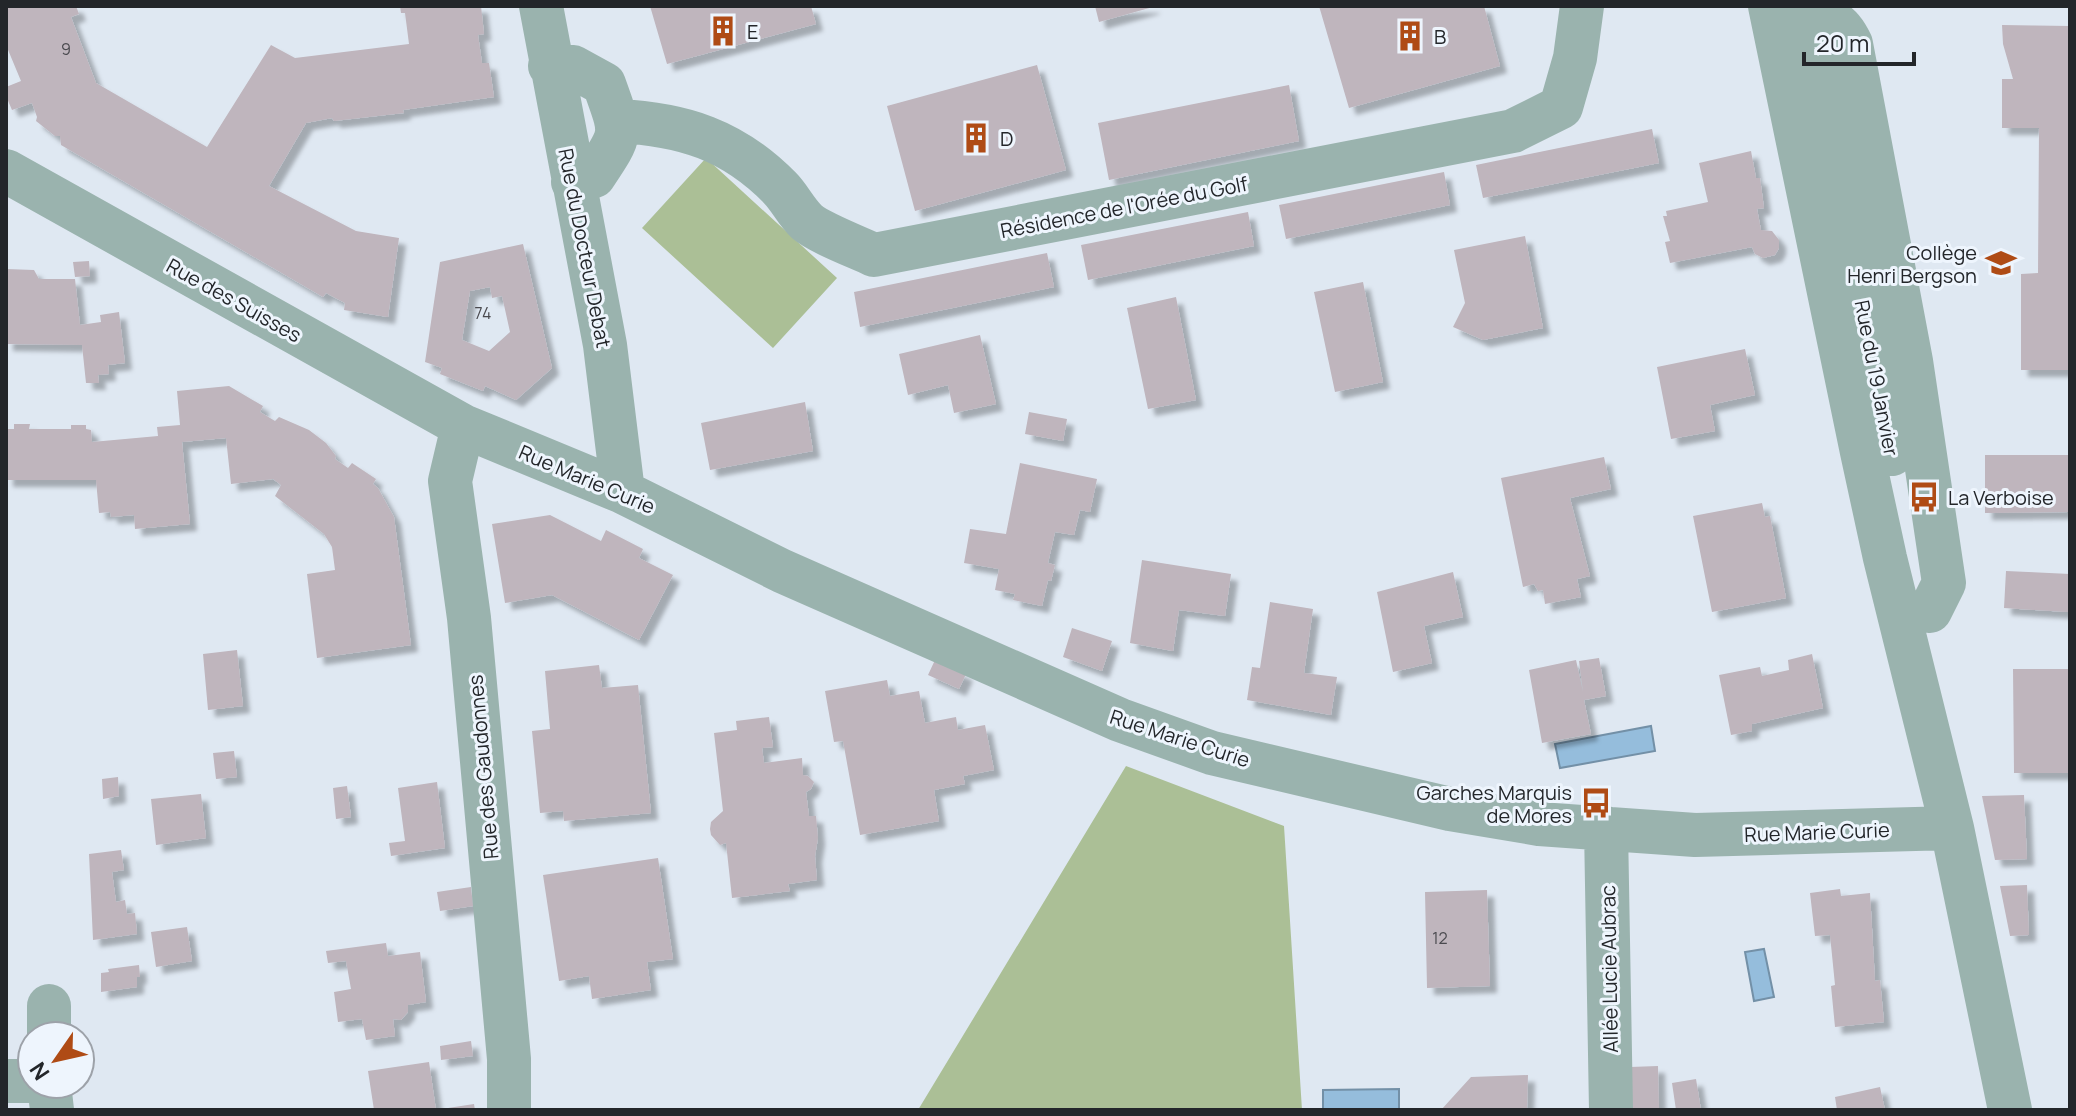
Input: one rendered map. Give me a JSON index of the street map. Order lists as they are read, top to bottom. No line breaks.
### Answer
{"streets":{"street":["Résidence de l'Orée du Golf","Rue du Docteur Debat","Rue des Suisses","Rue du 19 Janvier","Rue Marie Curie","Rue des Gaudonnes","Allée Lucie Aubrac"]},"crossings":[["Rue du Docteur Debat","Rue Marie Curie"],["Rue des Suisses","Rue Marie Curie"],["Rue des Suisses","Rue des Gaudonnes"],["Rue du 19 Janvier","Rue Marie Curie"],["Rue Marie Curie","Rue des Gaudonnes"],["Rue Marie Curie","Allée Lucie Aubrac"]],"places":{"building":["E","B","D"],"school or university":["Collège Henri Bergson"],"bus stop":["La Verboise","Garches Marquis de Mores"]},"house_numbers":["9","74","12"],"scale_bar":"20 m","north":"bottom left"}
